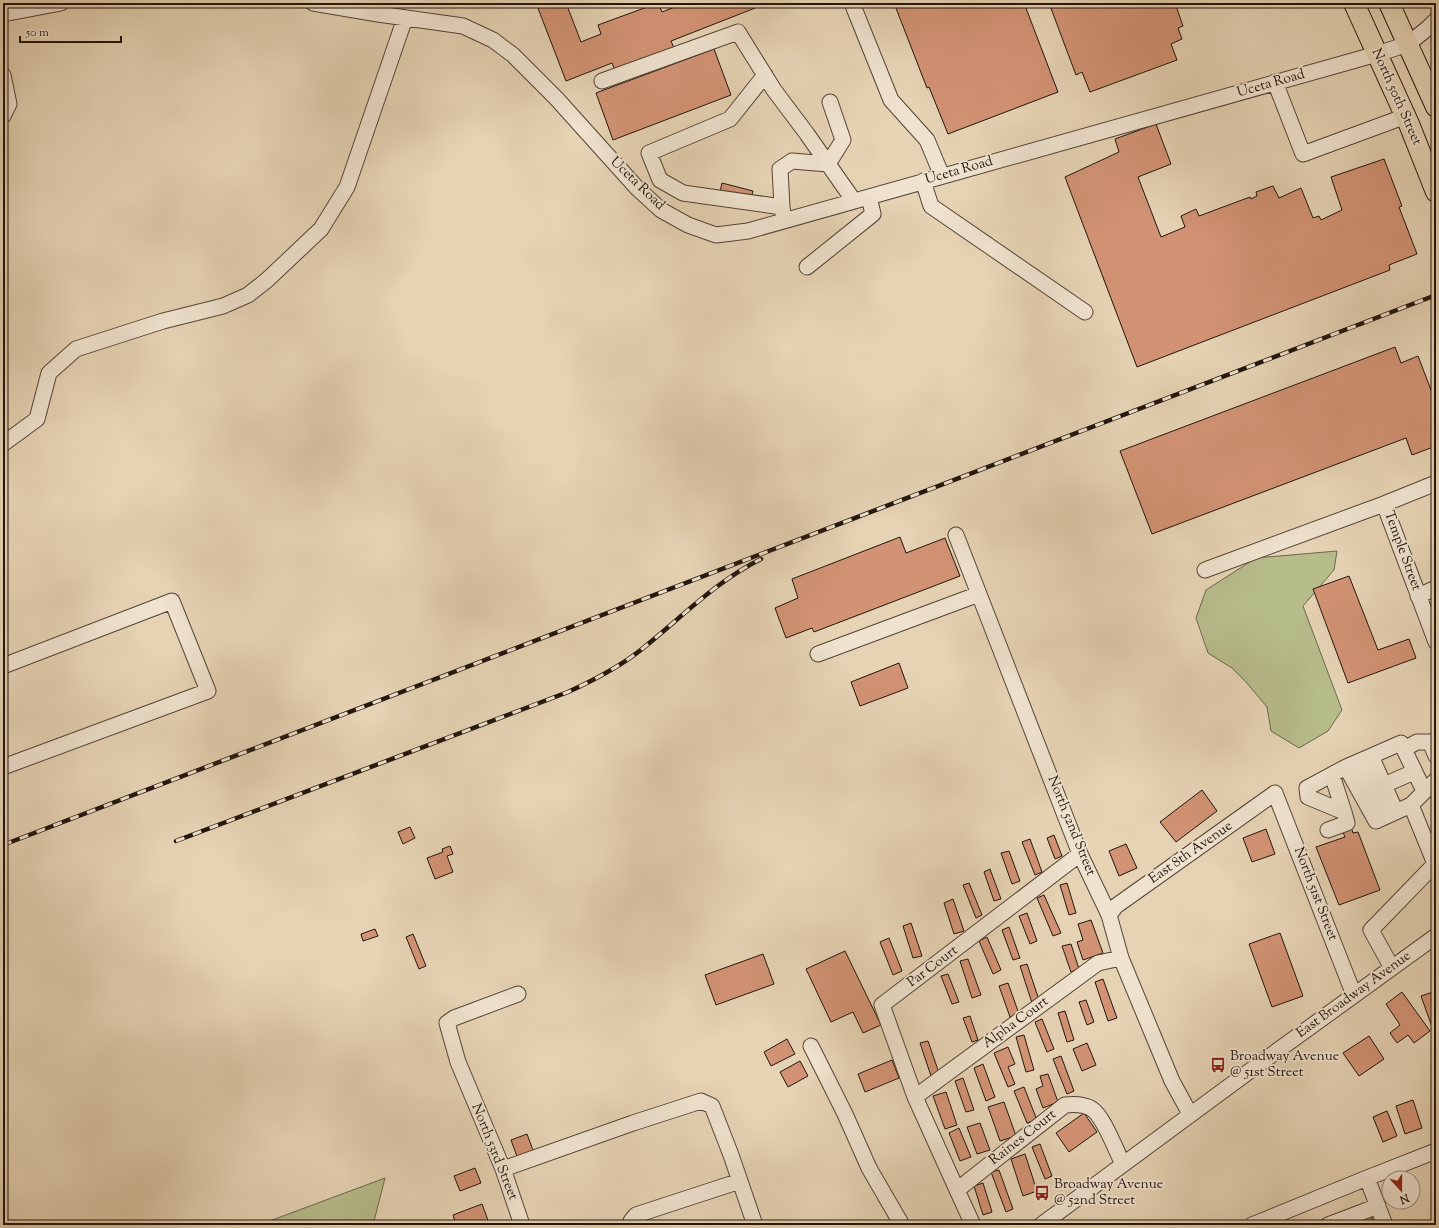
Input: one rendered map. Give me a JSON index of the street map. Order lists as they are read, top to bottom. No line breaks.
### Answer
{"streets":{"main road":["North 50th Street"],"street":["Uceta Road","Temple Street","North 52nd Street","East 8th Avenue","North 51st Street","Par Court","East Broadway Avenue","Alpha Court","Raines Court","North 53rd Street"]},"crossings":[["Uceta Road","North 50th Street"],["North 52nd Street","East 8th Avenue"],["North 52nd Street","Par Court"],["North 52nd Street","East Broadway Avenue"],["North 52nd Street","Alpha Court"],["East 8th Avenue","North 51st Street"],["North 51st Street","East Broadway Avenue"],["Par Court","Alpha Court"],["Par Court","Raines Court"],["East Broadway Avenue","Raines Court"]],"places":{"bus stop":["Broadway Avenue @ 51st Street","Broadway Avenue @ 52nd Street"]},"scale_bar":"50 m","north":"bottom"}
